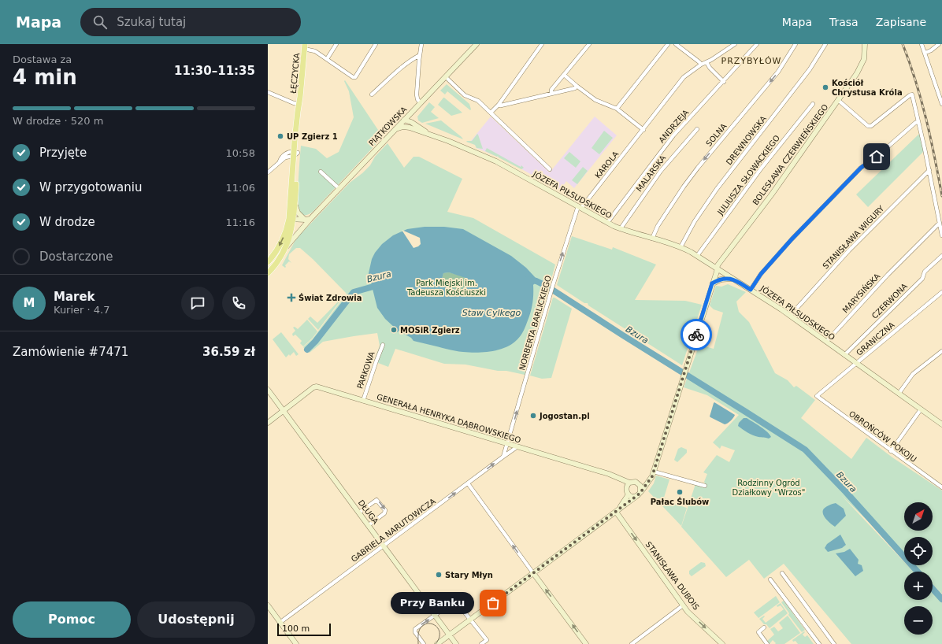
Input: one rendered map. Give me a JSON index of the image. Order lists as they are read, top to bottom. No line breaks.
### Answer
{"streets":{"main road":["ŁĘCZYCKA"],"street":["PIĄTKOWSKA","ANDRZEJA","SOLNA","DREWNOWSKA","BOLESŁAWA CZERWIEŃSKIEGO","KAROLA","MALARSKA","JULIUSZA SŁOWACKIEGO","JÓZEFA PIŁSUDSKIEGO","STANISŁAWA WIGURY","MARYSIŃSKA","CZERWONA","NORBERTA BARLICKIEGO","GRANICZNA","PARKOWA","GENERAŁA HENRYKA DĄBROWSKIEGO","OBROŃCÓW POKOJU","DŁUGA","GABRIELA NARUTOWICZA","STANISŁAWA DUBOIS"]},"crossings":[["PIĄTKOWSKA","JÓZEFA PIŁSUDSKIEGO"],["ANDRZEJA","JÓZEFA PIŁSUDSKIEGO"],["SOLNA","JÓZEFA PIŁSUDSKIEGO"],["DREWNOWSKA","JÓZEFA PIŁSUDSKIEGO"],["BOLESŁAWA CZERWIEŃSKIEGO","JÓZEFA PIŁSUDSKIEGO"],["BOLESŁAWA CZERWIEŃSKIEGO","GENERAŁA HENRYKA DĄBROWSKIEGO"],["KAROLA","JÓZEFA PIŁSUDSKIEGO"],["KAROLA","NORBERTA BARLICKIEGO"],["MALARSKA","JÓZEFA PIŁSUDSKIEGO"],["JULIUSZA SŁOWACKIEGO","JÓZEFA PIŁSUDSKIEGO"],["JÓZEFA PIŁSUDSKIEGO","STANISŁAWA WIGURY"],["JÓZEFA PIŁSUDSKIEGO","MARYSIŃSKA"],["JÓZEFA PIŁSUDSKIEGO","CZERWONA"],["JÓZEFA PIŁSUDSKIEGO","NORBERTA BARLICKIEGO"],["JÓZEFA PIŁSUDSKIEGO","GRANICZNA"],["NORBERTA BARLICKIEGO","GENERAŁA HENRYKA DĄBROWSKIEGO"],["GRANICZNA","OBROŃCÓW POKOJU"],["PARKOWA","GENERAŁA HENRYKA DĄBROWSKIEGO"],["GENERAŁA HENRYKA DĄBROWSKIEGO","DŁUGA"],["GENERAŁA HENRYKA DĄBROWSKIEGO","GABRIELA NARUTOWICZA"],["DŁUGA","GABRIELA NARUTOWICZA"]],"one_way":["SOLNA","NORBERTA BARLICKIEGO","GABRIELA NARUTOWICZA","STANISŁAWA DUBOIS"],"districts":["PRZYBYŁÓW"],"water":["Bzura","Staw Cylkego"],"parks":["Park Miejski im. Tadeusza Kościuszki","Rodzinny Ogród Działkowy \"Wrzos\""],"places":{"other":["Kościół Chrystusa Króla","UP Zgierz 1","MOSiR Zgierz","Jogostan.pl","Pałac Ślubów","Stary Młyn","Przy Banku"],"health":["Świat Zdrowia"]},"scale_bar":"100 m","north":"top right","page":{"header":"Mapa","search":"Szukaj tutaj","nav":["Mapa","Trasa","Zapisane"],"heading":["4 min","Dostawa za","11:30–11:35"],"panel":["Marek","Kurier · 4.7","Zamówienie #7471","36.59 zł"],"bar":"W drodze · 520 m","list":[["Przyjęte","10:58"],["W przygotowaniu","11:06"],["W drodze","11:16"],"Dostarczone"],"round":"M","map_buttons":["+","−"],"bubble":"Przy Banku","buttons":["Pomoc","Udostępnij"],"scale":"100 m"}}
